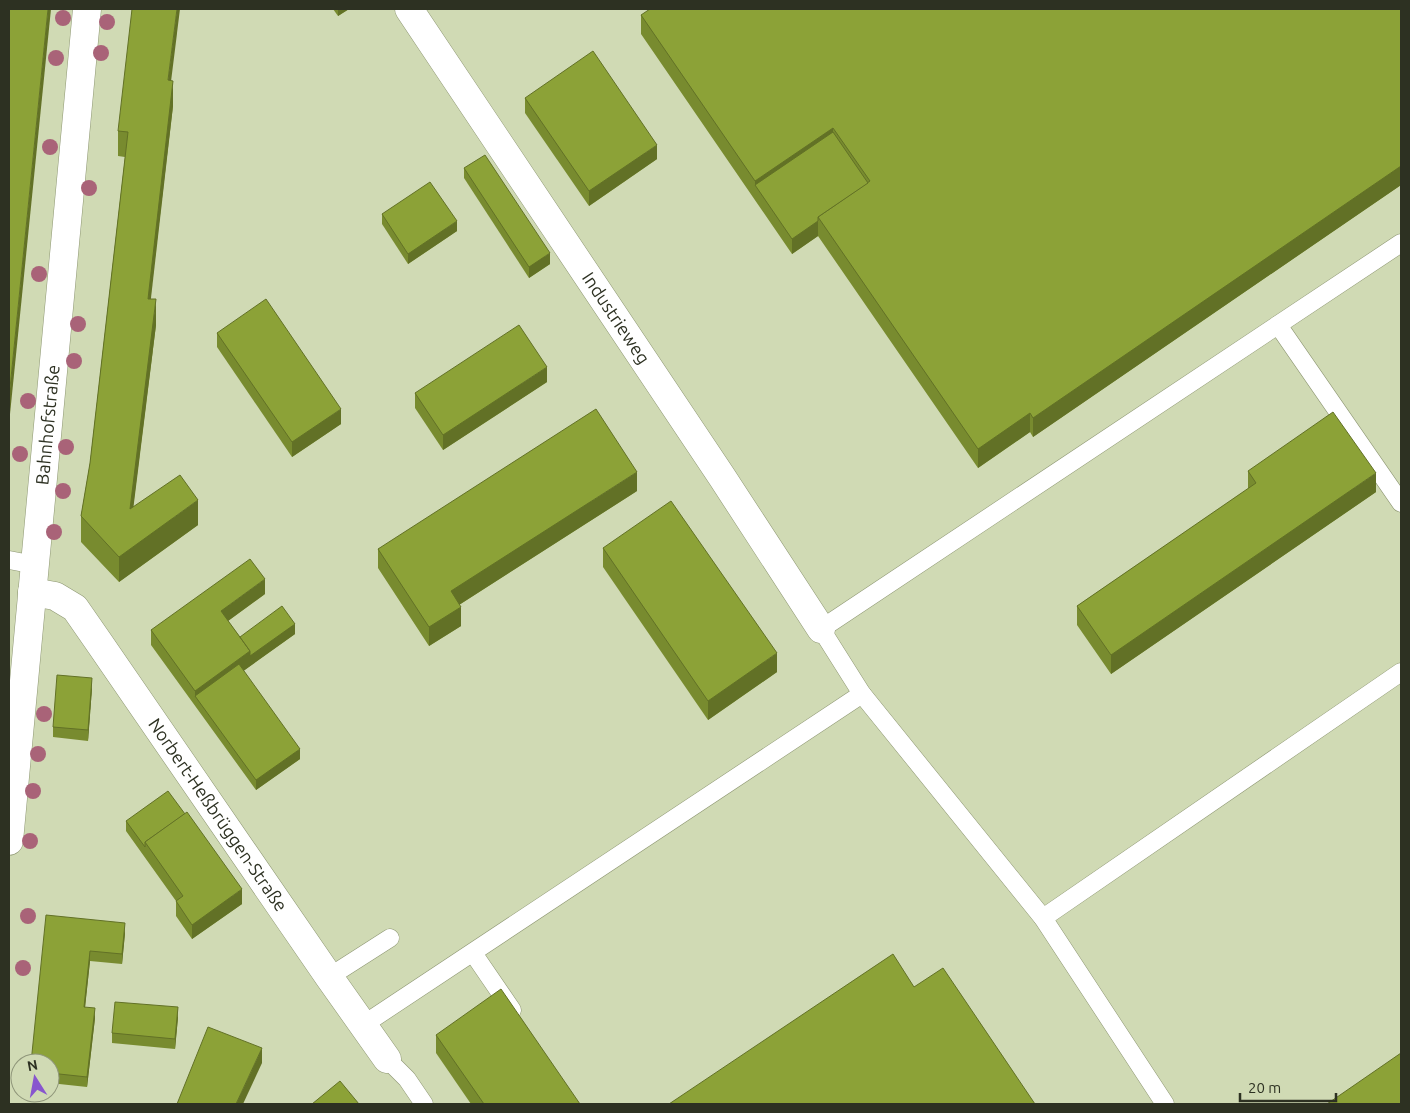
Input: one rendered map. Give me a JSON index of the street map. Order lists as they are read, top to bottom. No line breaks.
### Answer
{"streets":{"street":["Industrieweg","Bahnhofstraße","Norbert-Heßbrüggen-Straße"]},"crossings":[["Bahnhofstraße","Norbert-Heßbrüggen-Straße"]],"scale_bar":"20 m","north":"top"}
